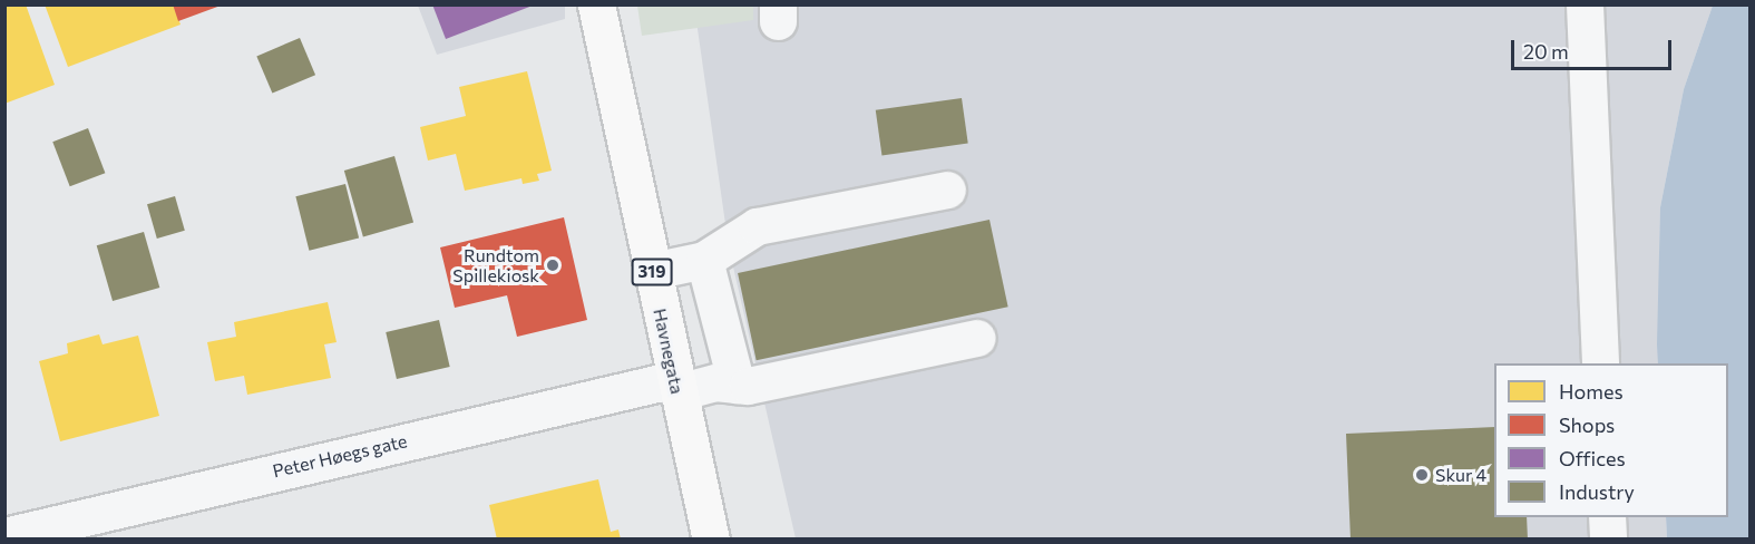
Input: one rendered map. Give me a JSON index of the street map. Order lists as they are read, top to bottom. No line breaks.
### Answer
{"streets":{"main road":["319","Havnegata"],"street":["Peter Høegs gate"]},"crossings":[["Havnegata","Peter Høegs gate"]],"places":["Rundtom Spillekiosk","Skur 4"],"legend":["Homes","Shops","Offices","Industry"],"scale_bar":"20 m"}
